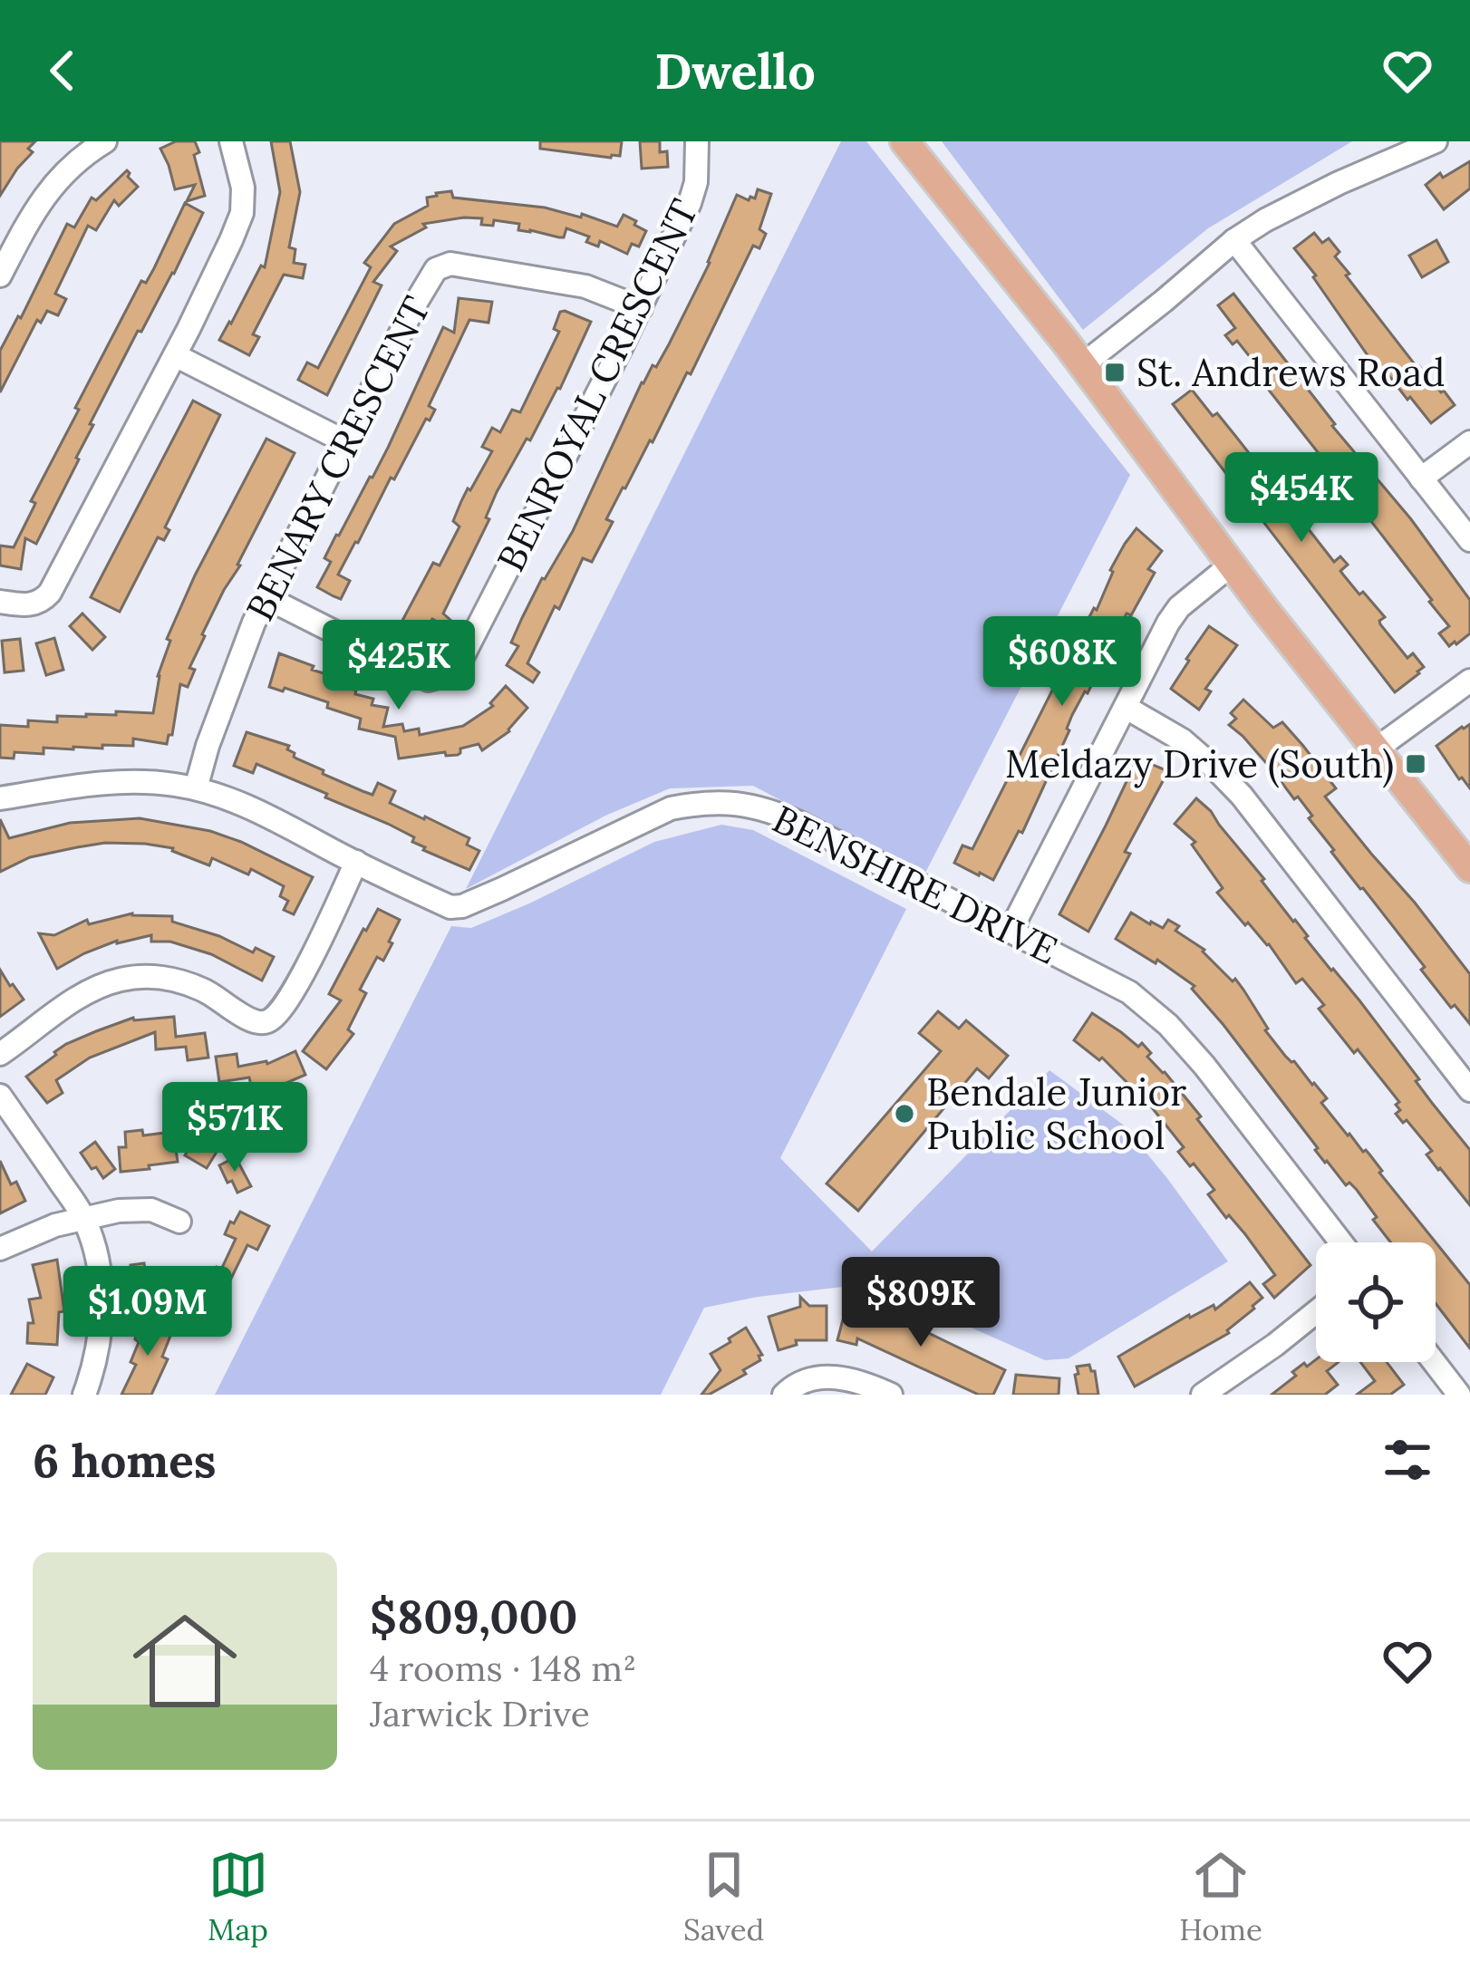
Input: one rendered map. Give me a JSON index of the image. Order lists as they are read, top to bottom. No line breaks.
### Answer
{"streets":{"street":["BENROYAL CRESCENT","BENARY CRESCENT","BENSHIRE DRIVE"]},"crossings":[["BENROYAL CRESCENT","BENARY CRESCENT"],["BENARY CRESCENT","BENSHIRE DRIVE"]],"places":{"transit":["St. Andrews Road","Meldazy Drive (South)"],"other":["Bendale Junior Public School"]},"page":{"header":"Dwello","price":["$454K","$608K","$425K","$571K","$809K","$1.09M"],"heading":"6 homes","list":[{"name":"$809,000","note":"4 rooms · 148 m² · Jarwick Drive"}],"tabs":["Map","Saved","Home"]}}
